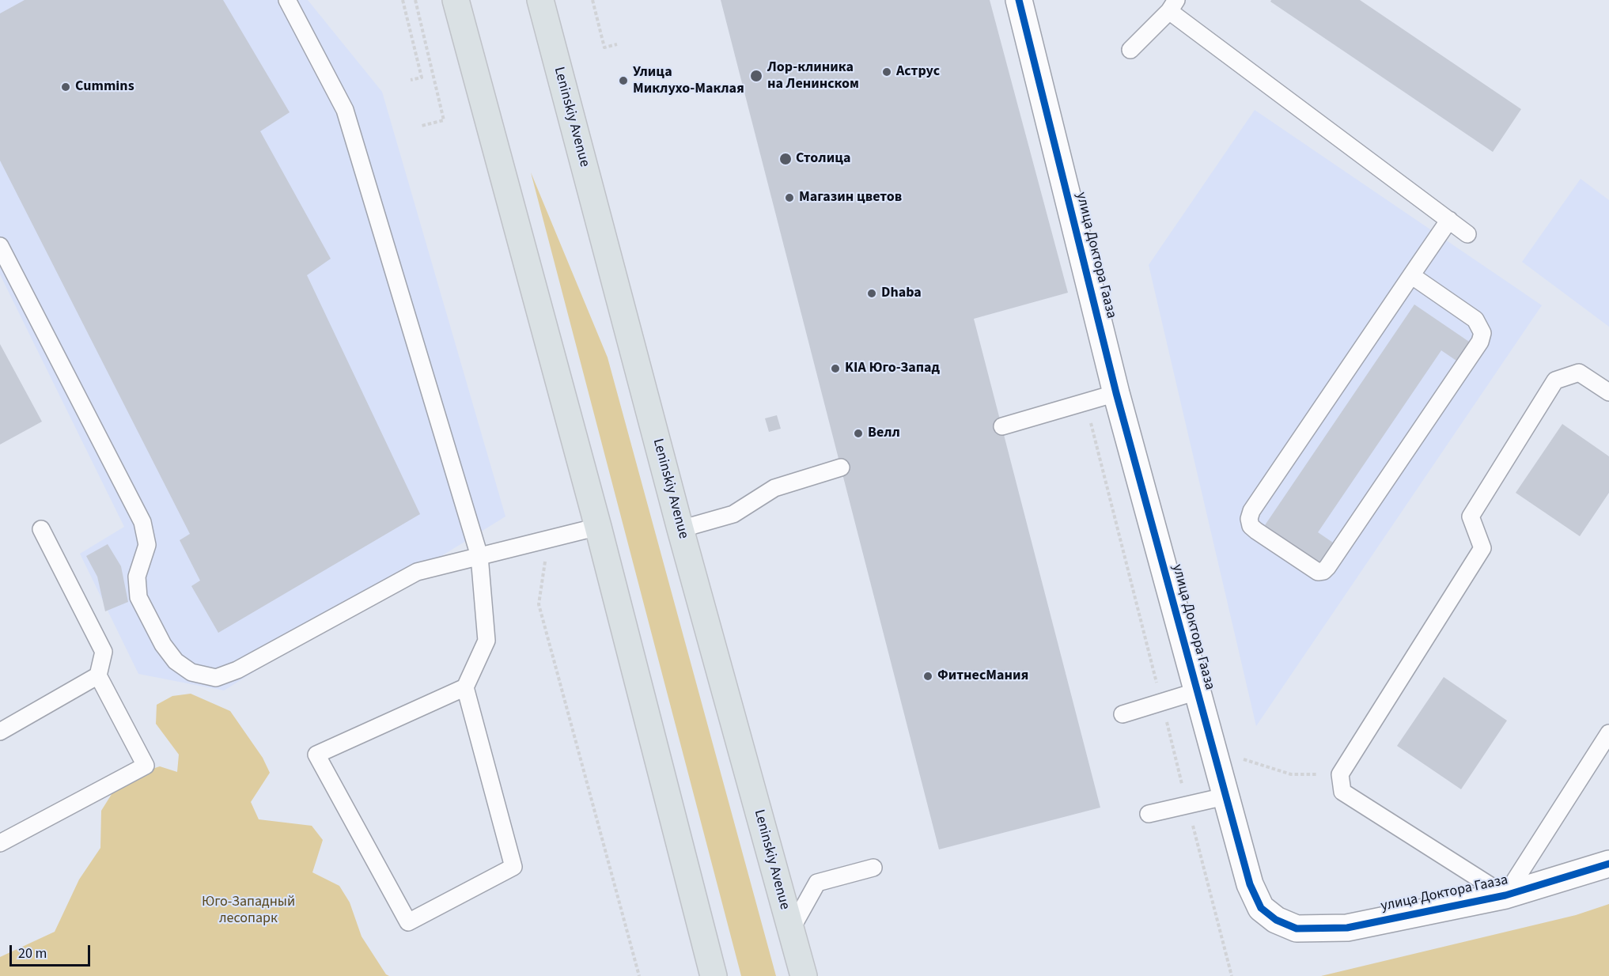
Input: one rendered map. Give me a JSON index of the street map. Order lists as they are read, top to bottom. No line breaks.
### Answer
{"streets":{"main road":["Leninskiy Avenue"],"street":["улица Доктора Гааза"]},"parks":["Юго-Западный лесопарк"],"places":["Аструс","Лор-клиника на Ленинском","Улица Миклухо-Маклая","Cummins","Столица","Магазин цветов","Dhaba","KIA Юго-Запад","Велл","ФитнесМания"],"scale_bar":"20 m"}
